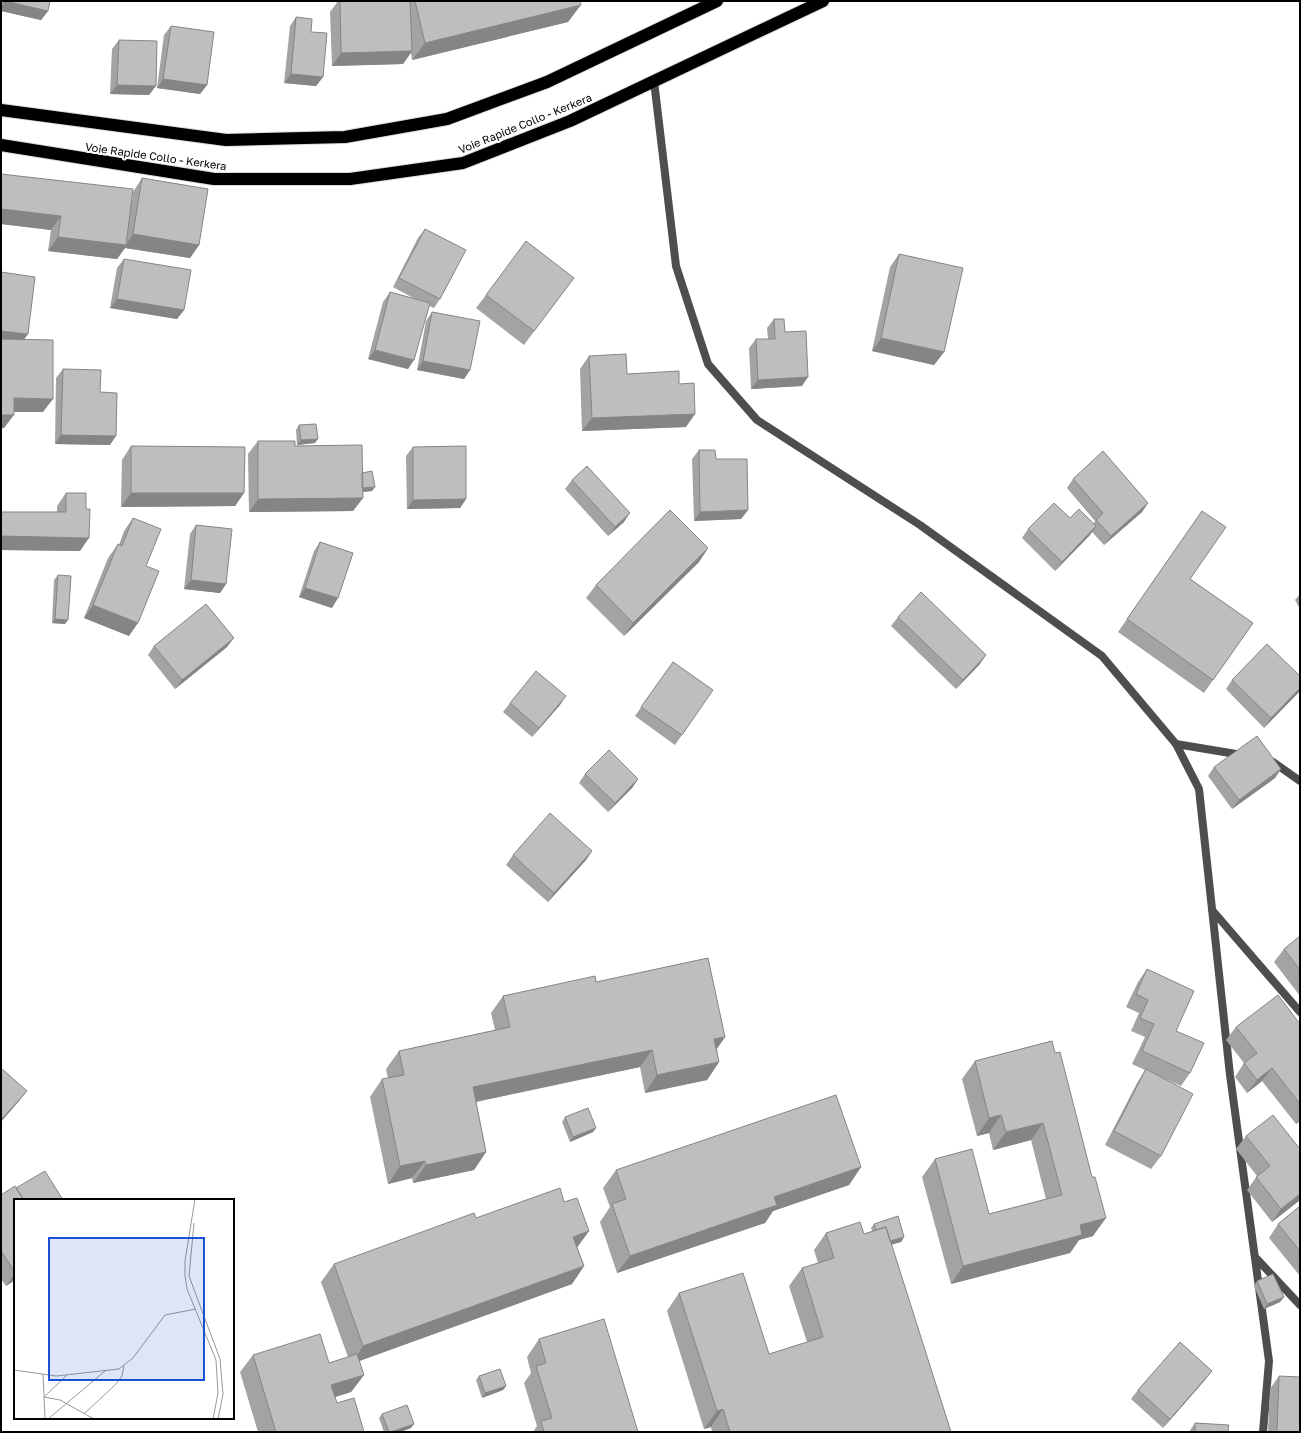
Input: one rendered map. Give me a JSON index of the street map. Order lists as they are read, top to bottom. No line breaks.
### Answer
{"streets":{"highway":["Voie Rapide Collo - Kerkera"]}}
